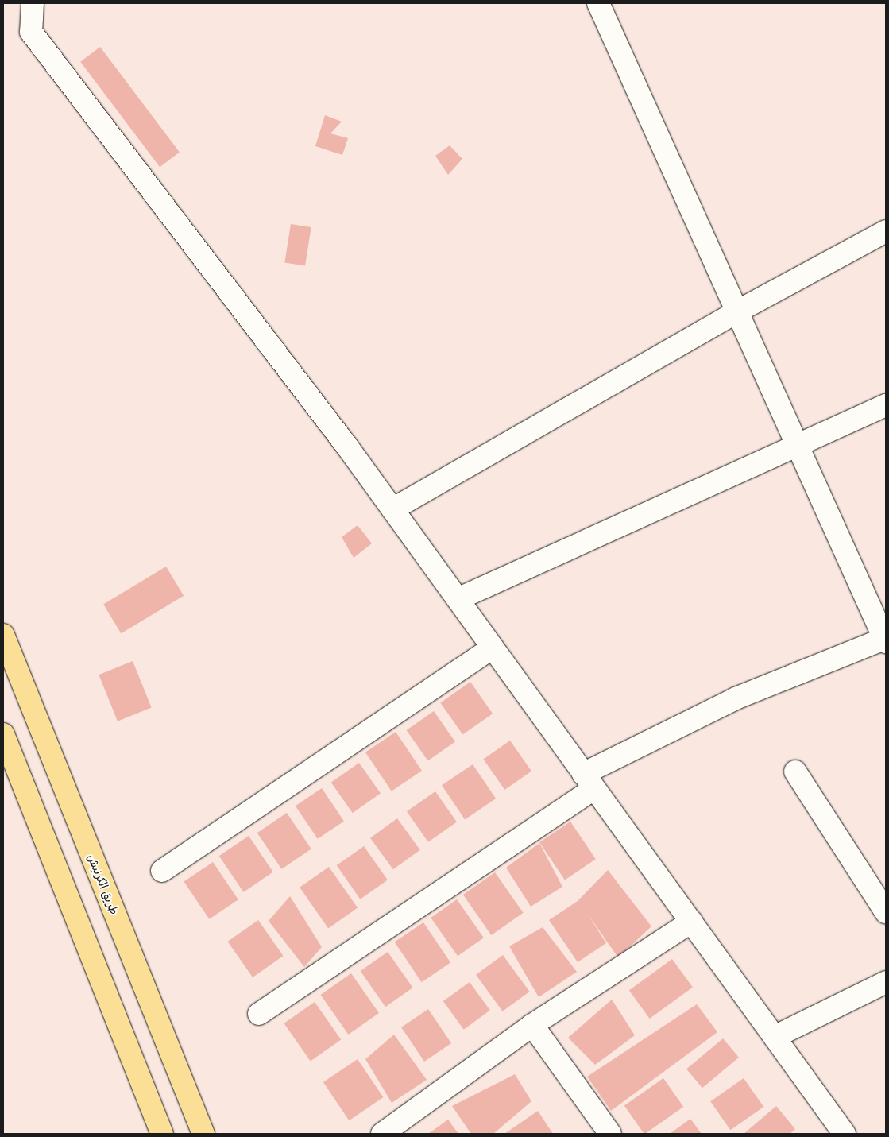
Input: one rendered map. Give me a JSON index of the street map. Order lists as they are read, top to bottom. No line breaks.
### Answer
{"streets":{"main road":["طريق الكرنيش"]}}
